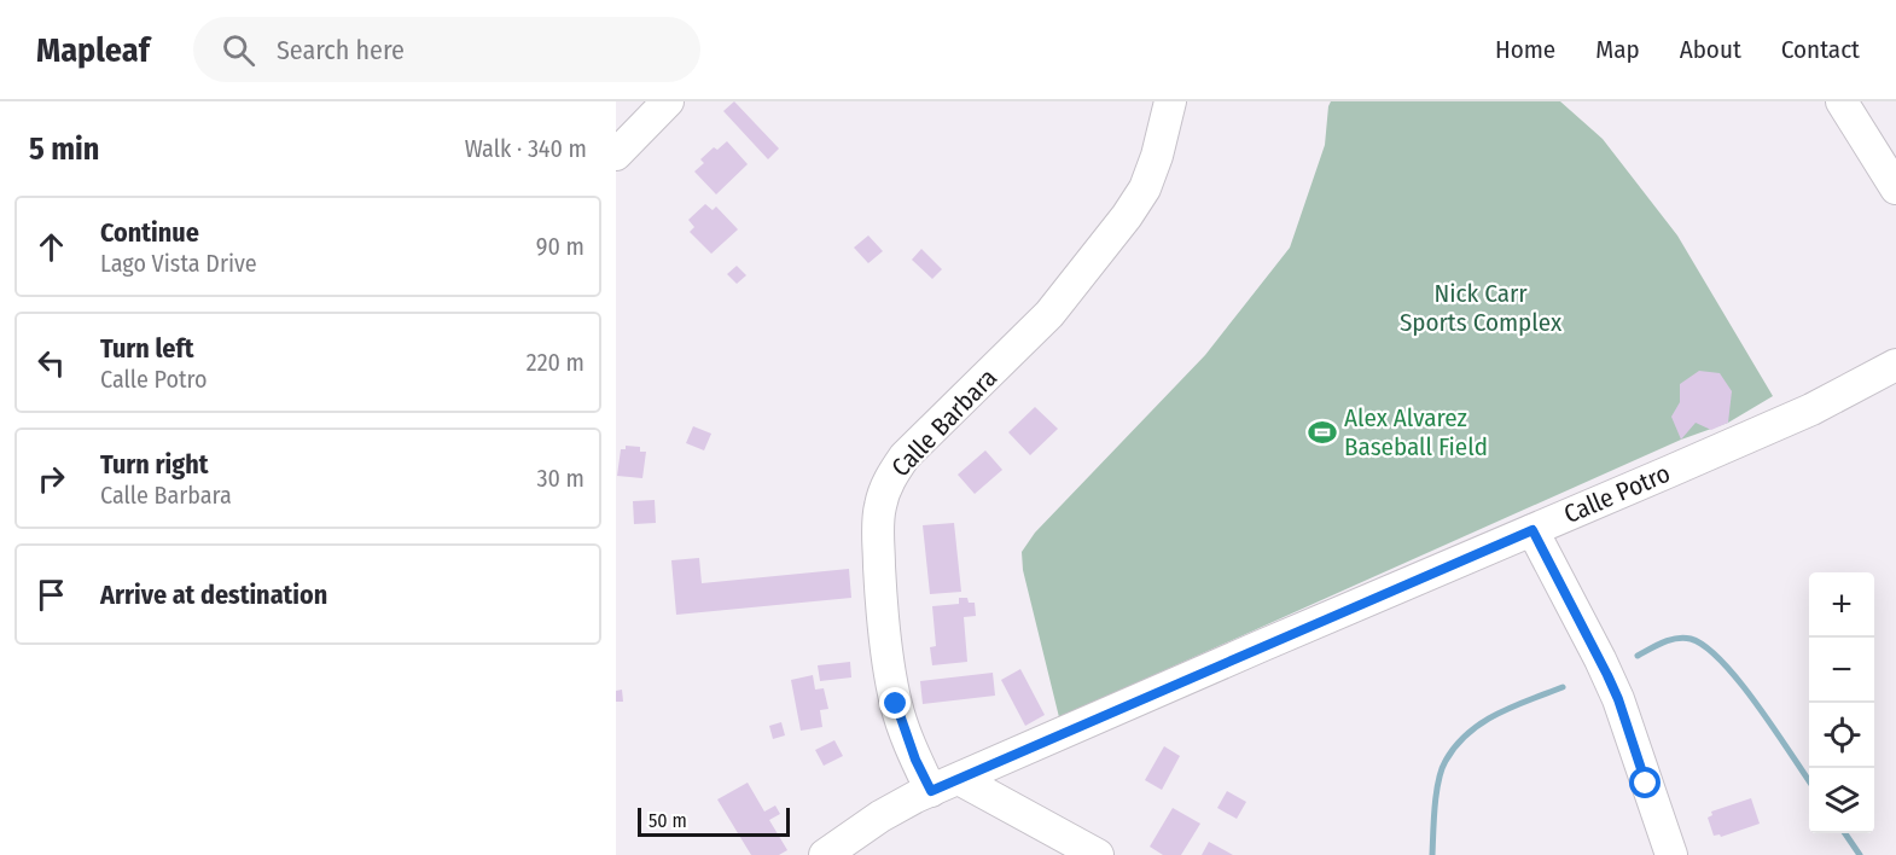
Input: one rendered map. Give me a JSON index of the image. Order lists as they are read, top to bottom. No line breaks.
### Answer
{"streets":{"street":["Calle Barbara","Calle Potro"]},"crossings":[["Calle Barbara","Calle Potro"]],"parks":["Nick Carr Sports Complex"],"places":{"sports":["Alex Alvarez Baseball Field"]},"scale_bar":"50 m","page":{"header":"Mapleaf","search":"Search here","nav":["Home","Map","About","Contact"],"heading":["5 min","Walk · 340 m"],"list":[["Continue","Lago Vista Drive","90 m"],["Turn left","Calle Potro","220 m"],["Turn right","Calle Barbara","30 m"],"Arrive at destination"],"map_buttons":["+","−"],"scale":"50 m"}}
